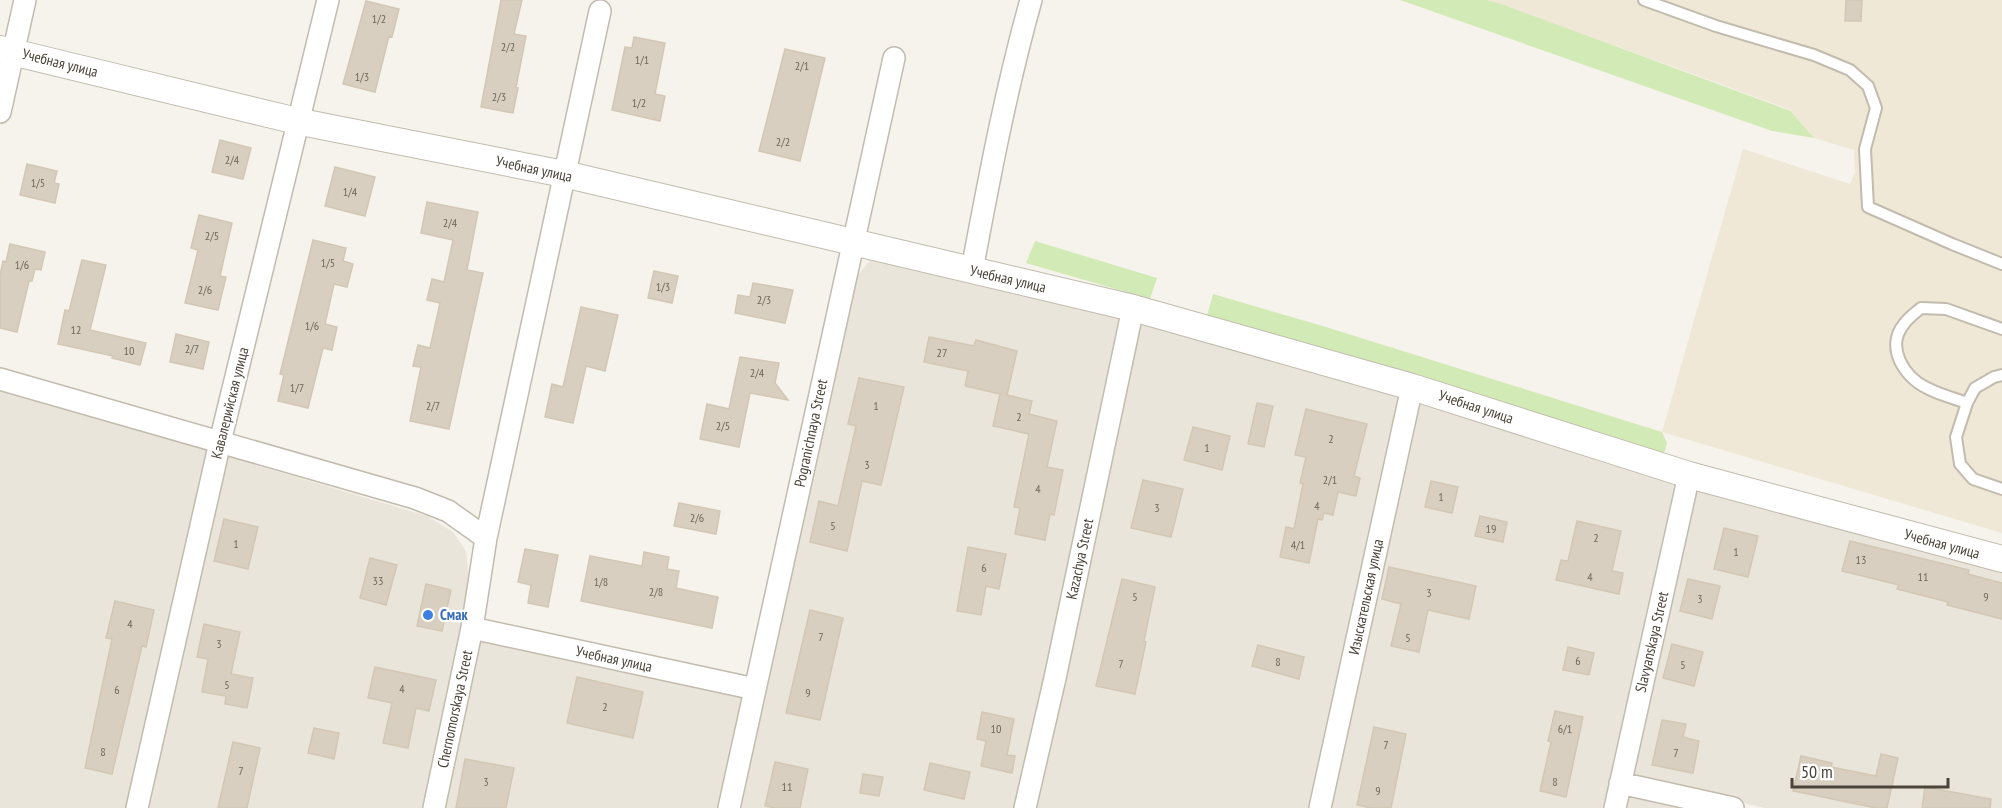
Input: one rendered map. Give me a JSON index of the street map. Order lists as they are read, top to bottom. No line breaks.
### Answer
{"streets":{"street":["Учебная улица","Кавалерийская улица","Pogranichnaya Street","Kazachya Street","Изыскательская улица","Slavyanskaya Street","Chernomorskaya Street"]},"crossings":[["Учебная улица","Кавалерийская улица"],["Учебная улица","Pogranichnaya Street"],["Учебная улица","Kazachya Street"],["Учебная улица","Изыскательская улица"],["Учебная улица","Slavyanskaya Street"],["Учебная улица","Chernomorskaya Street"]],"places":["Смак"],"house_numbers":["1/2","2/2","1/1","2/1","1/3","2/3","1/2","2/2","2/4","1/5","1/4","2/4","2/5","1/5","1/6","1/3","2/6","2/3","1/6","12","2/7","10","27","2/4","1/7","2/7","1","2","2/5","2","1","3","2/1","4","1","4","3","2/6","5","19","2","1","4/1","1","13","6","4","11","33","1/8","2/8","3","5","9","3","4","7","5","3","6","8","7","5","5","4","6","9","2","10","6/1","7","8","7","7","3","8","11","9"],"scale_bar":"50 m"}
